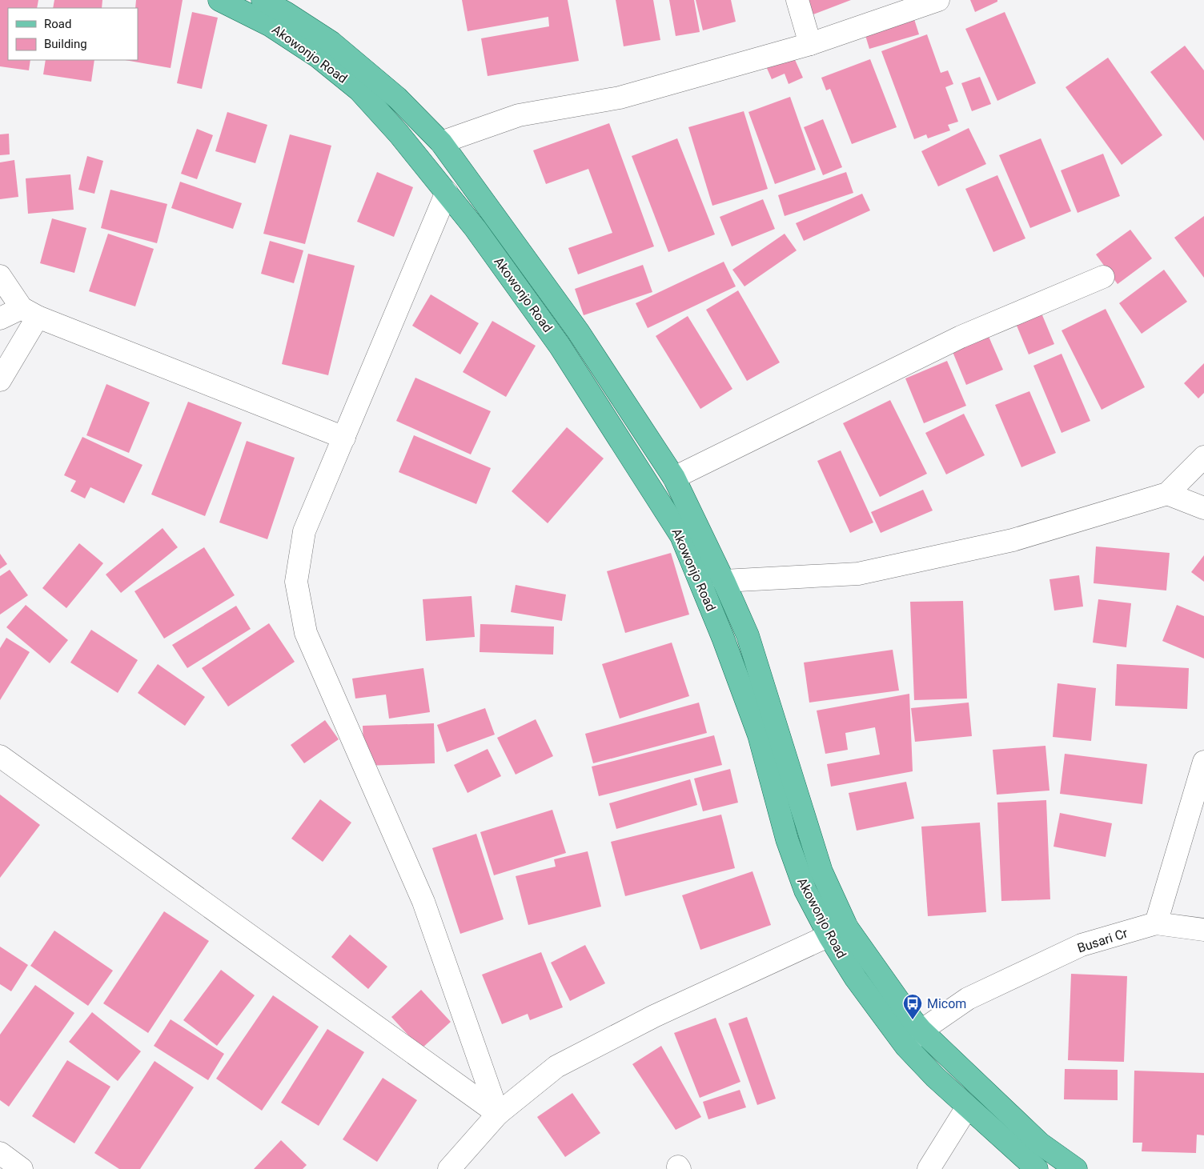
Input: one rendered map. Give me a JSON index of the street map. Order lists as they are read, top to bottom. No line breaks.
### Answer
{"streets":{"main road":["Akowonjo Road"],"street":["Busari Cr"]},"crossings":[["Akowonjo Road","Busari Cr"]],"places":{"bus stop":["Micom"]},"legend":["Road","Building"]}
